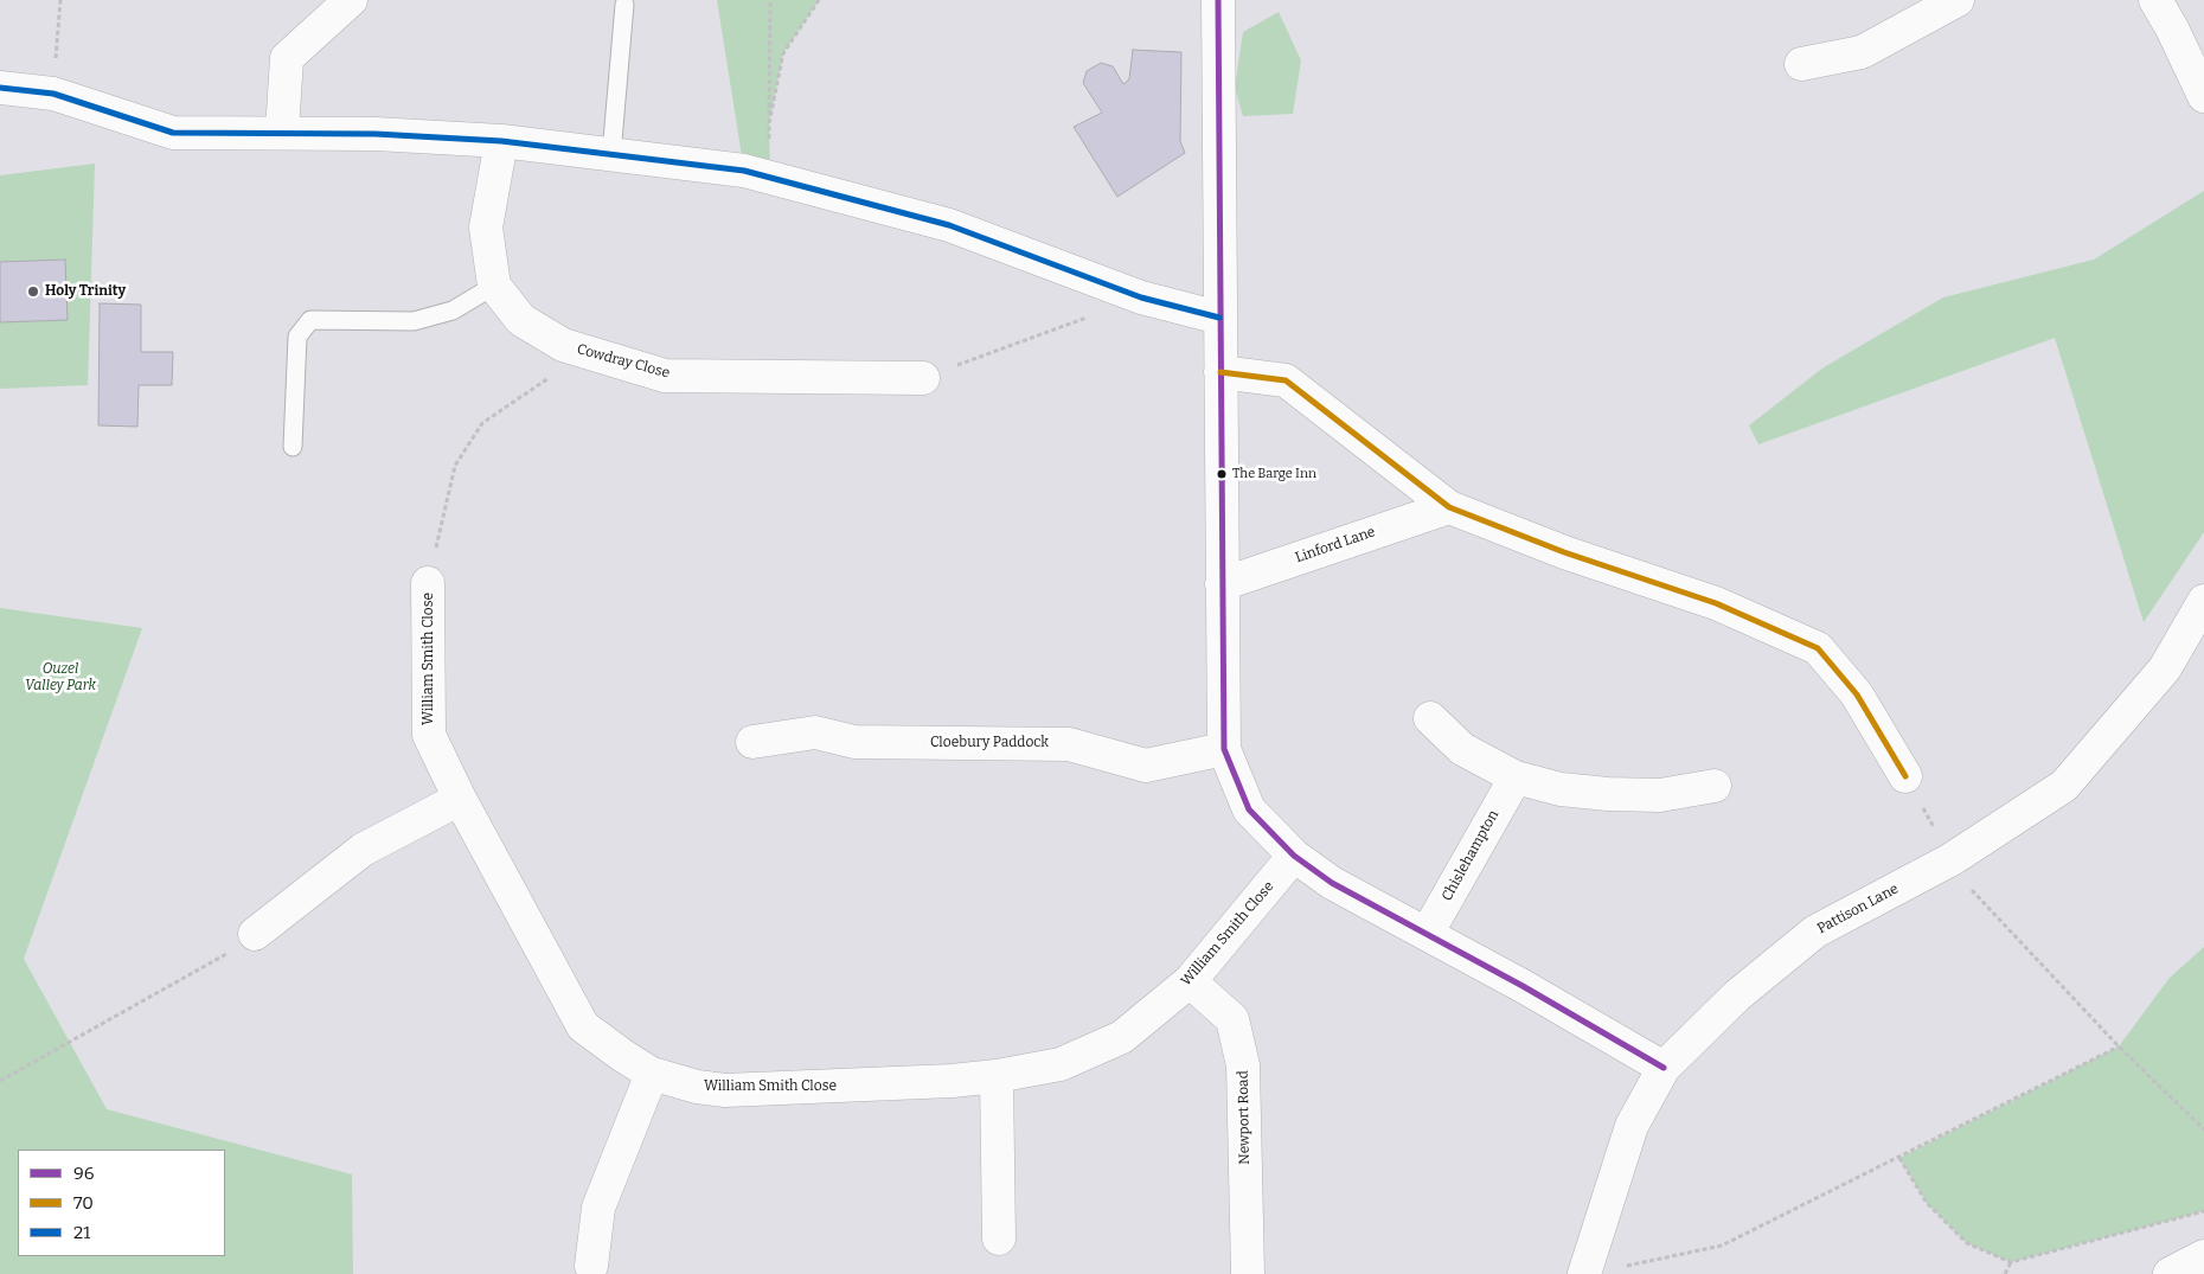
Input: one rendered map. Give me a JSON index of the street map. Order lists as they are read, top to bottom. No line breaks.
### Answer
{"streets":{"street":["Cowdray Close","Linford Lane","William Smith Close","Cloebury Paddock","Chislehampton","Pattison Lane","Newport Road"]},"crossings":[["William Smith Close","Newport Road"]],"parks":["Ouzel Valley Park"],"places":["Holy Trinity","The Barge Inn"],"lines":["transit line 96","transit line 21","transit line 70"],"legend":["96","70","21"]}
